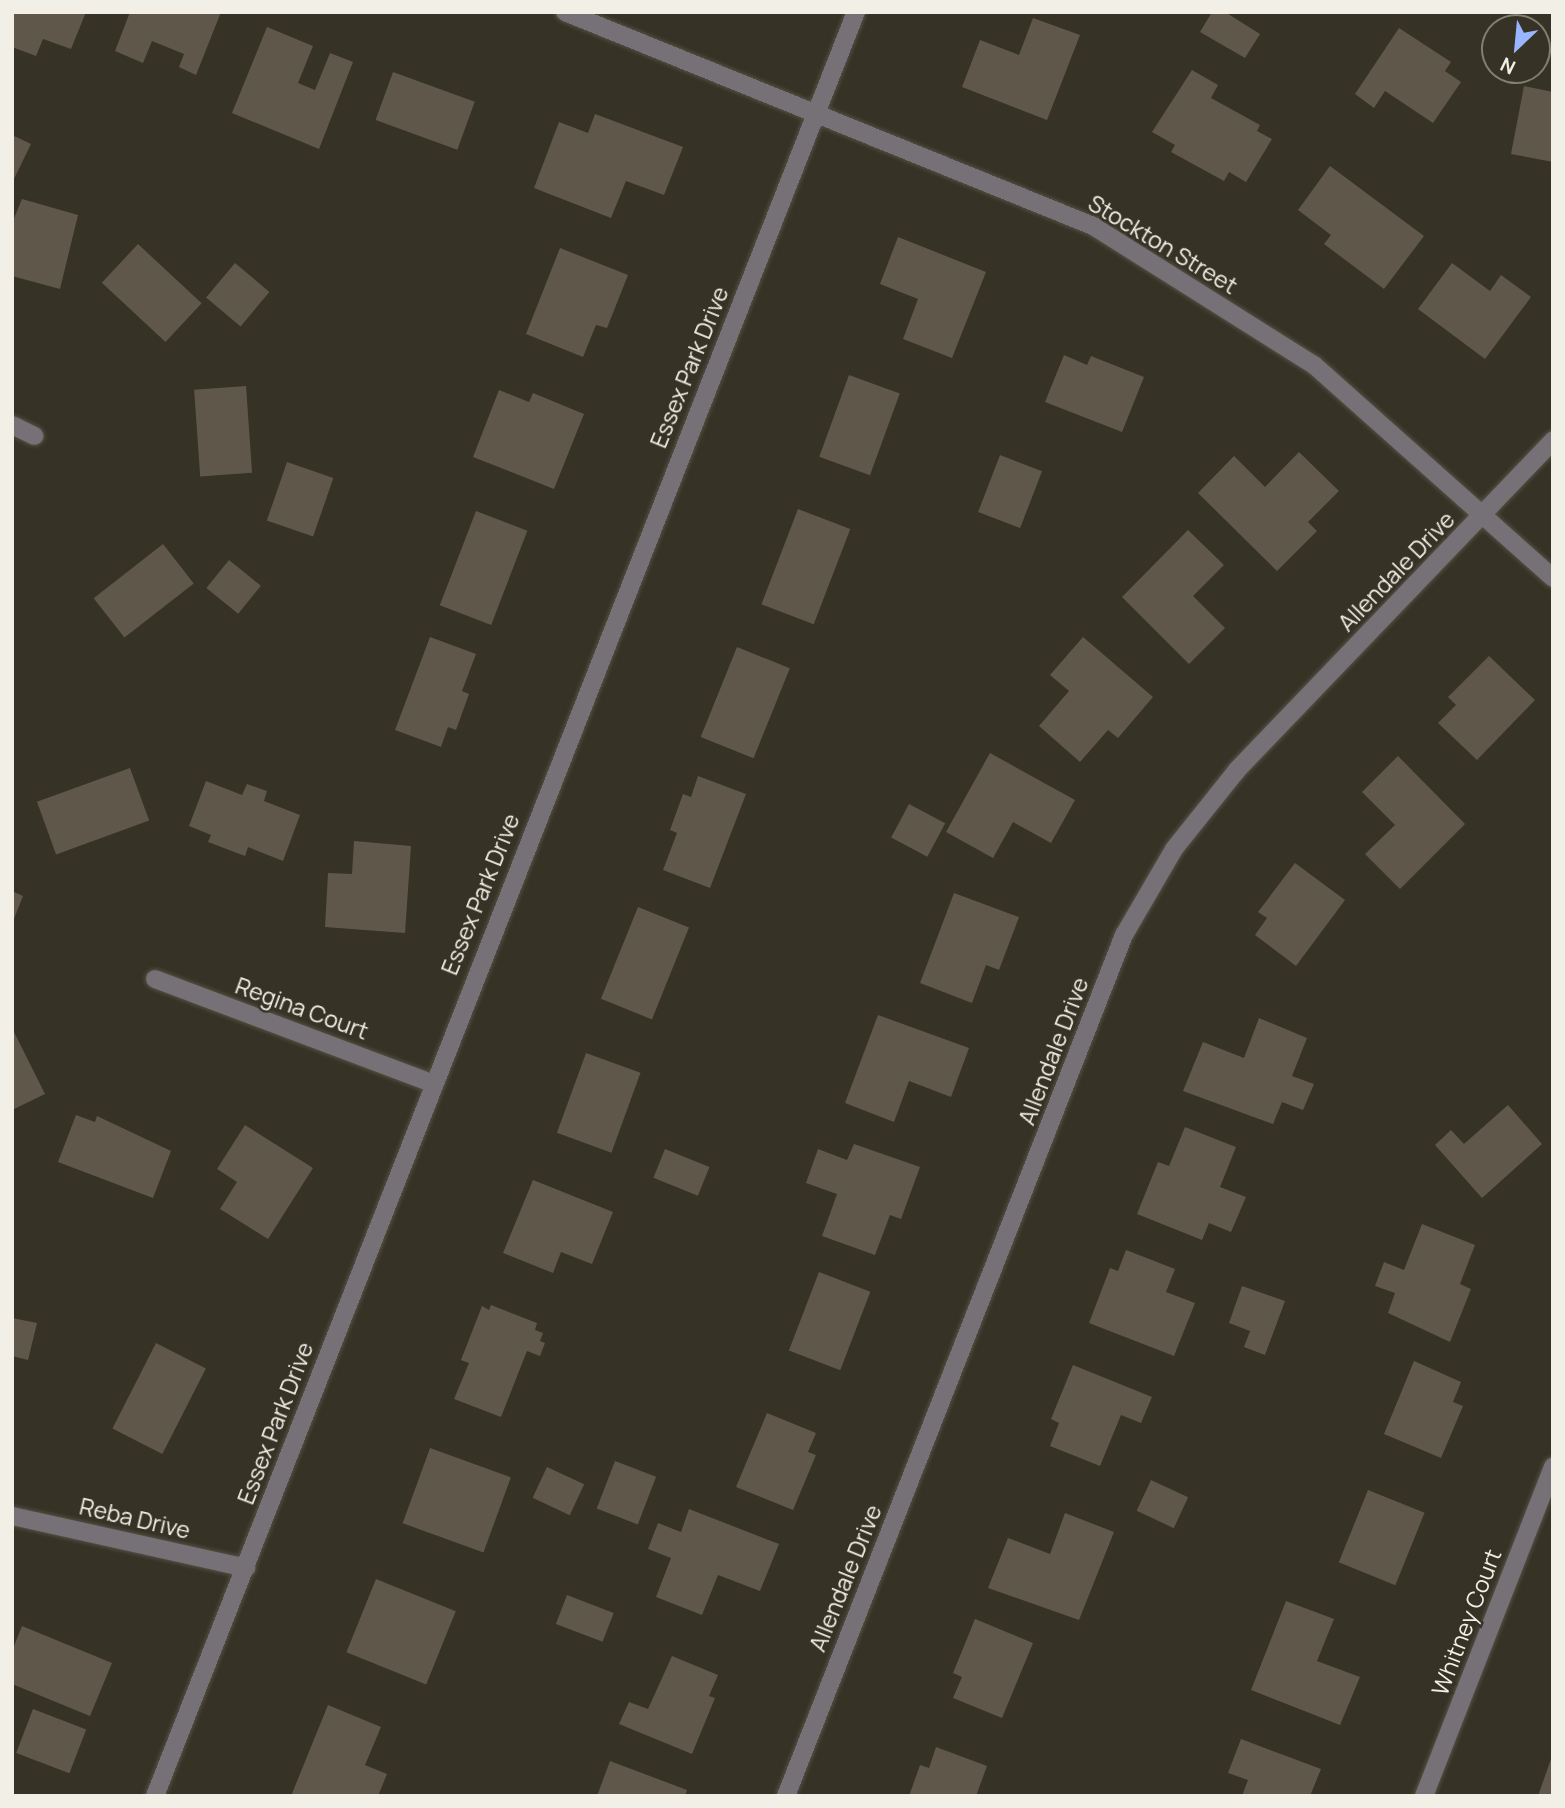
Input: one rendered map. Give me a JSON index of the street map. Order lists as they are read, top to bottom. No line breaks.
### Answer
{"streets":{"street":["Stockton Street","Essex Park Drive","Allendale Drive","Regina Court","Reba Drive","Whitney Court"]},"crossings":[["Stockton Street","Essex Park Drive"],["Stockton Street","Allendale Drive"],["Essex Park Drive","Regina Court"],["Essex Park Drive","Reba Drive"]],"north":"bottom left"}
